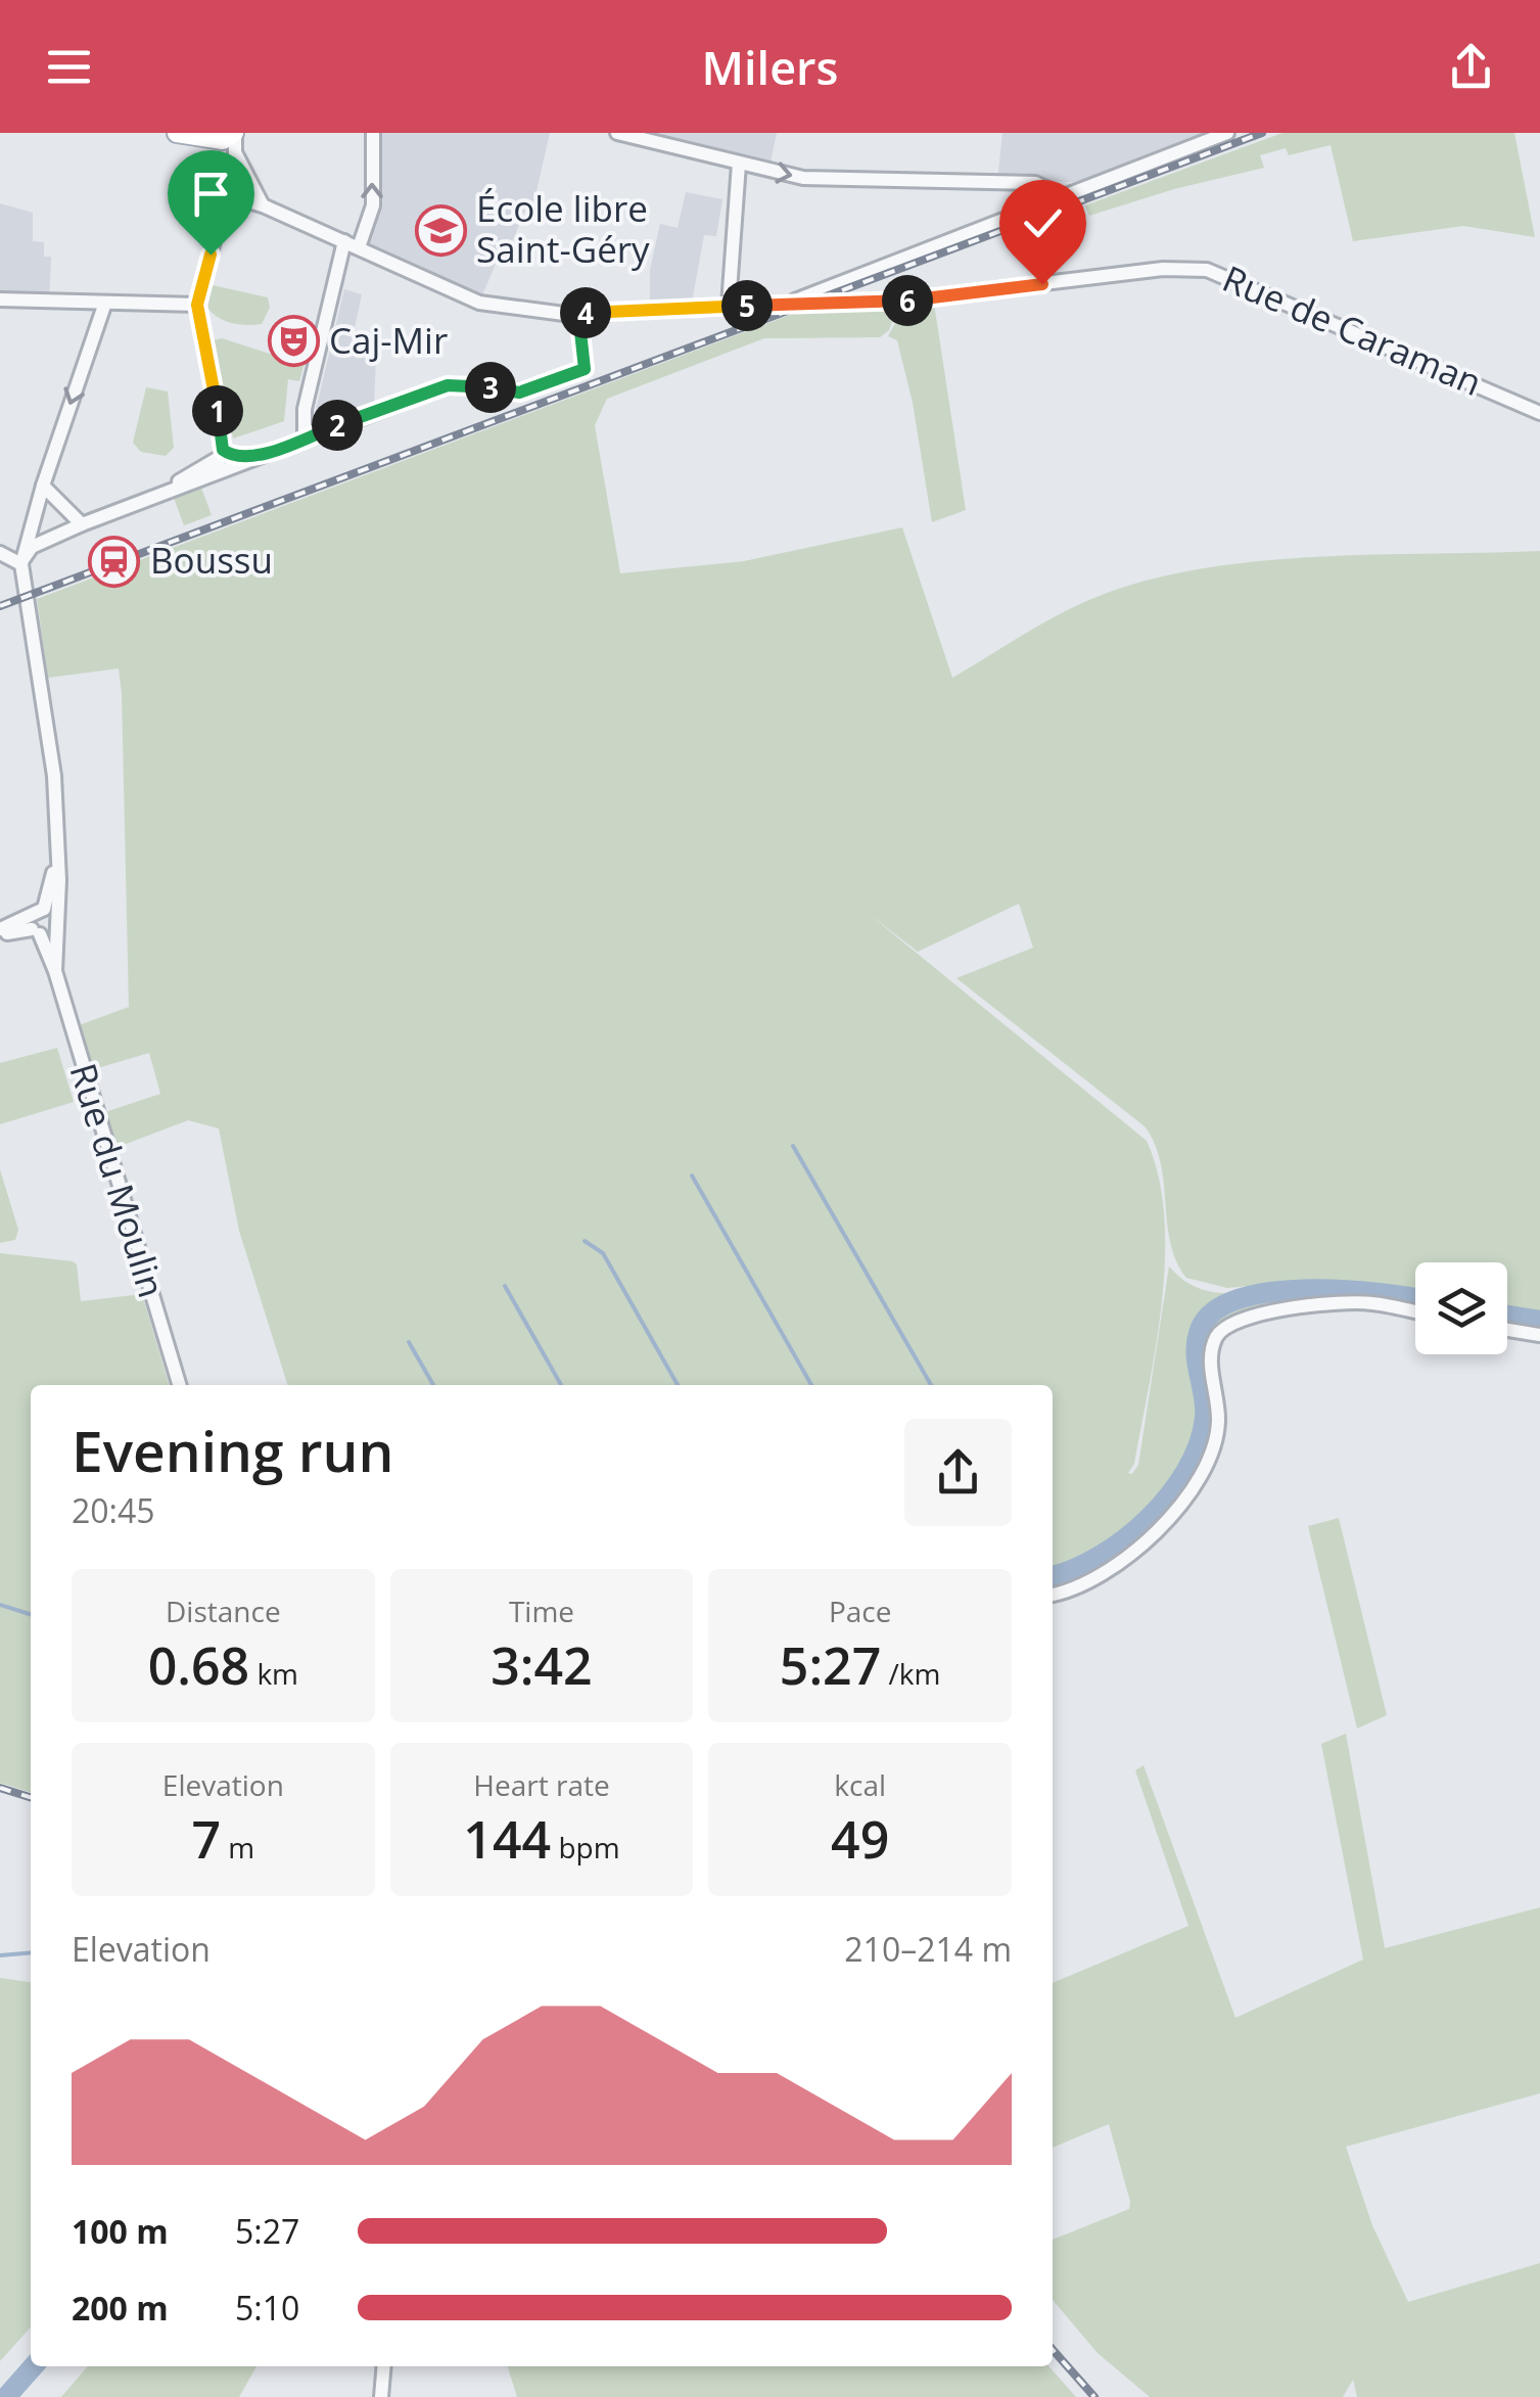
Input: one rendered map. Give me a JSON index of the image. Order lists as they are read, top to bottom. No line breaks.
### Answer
{"streets":{"street":["Rue de Caraman","Rue du Moulin"]},"places":{"school or university":["École libre Saint-Géry"],"theatre":["Caj-Mir"],"station":["Boussu"]},"page":{"header":"Milers","pins":["6","5","4","3","1","2"],"heading":["Evening run","20:45"],"stats":[["Distance","0.68 km"],["Time","3:42"],["Pace","5:27 /km"],["Elevation","7 m"],["Heart rate","144 bpm"],["kcal","49"]],"chart":["Elevation","210–214 m"],"list":[{"name":"100 m","note":"5:27"},{"name":"200 m","note":"5:10"}]}}
